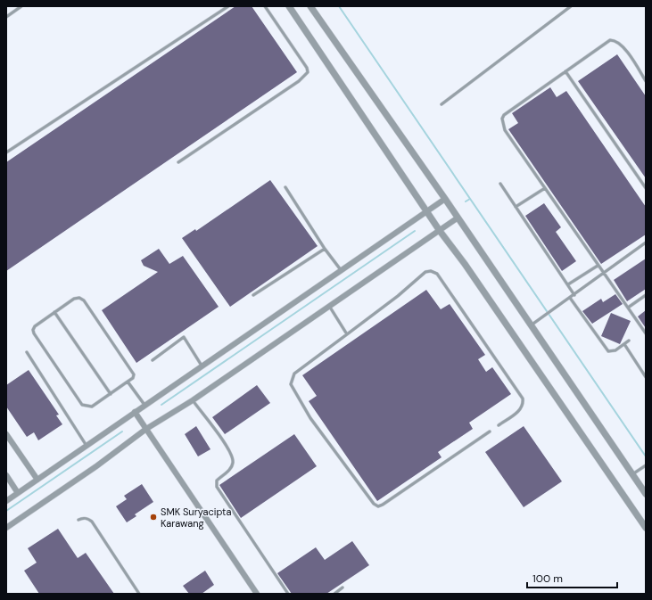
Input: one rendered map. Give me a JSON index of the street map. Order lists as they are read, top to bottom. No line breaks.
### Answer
{"places":["SMK Suryacipta Karawang"],"scale_bar":"100 m"}
